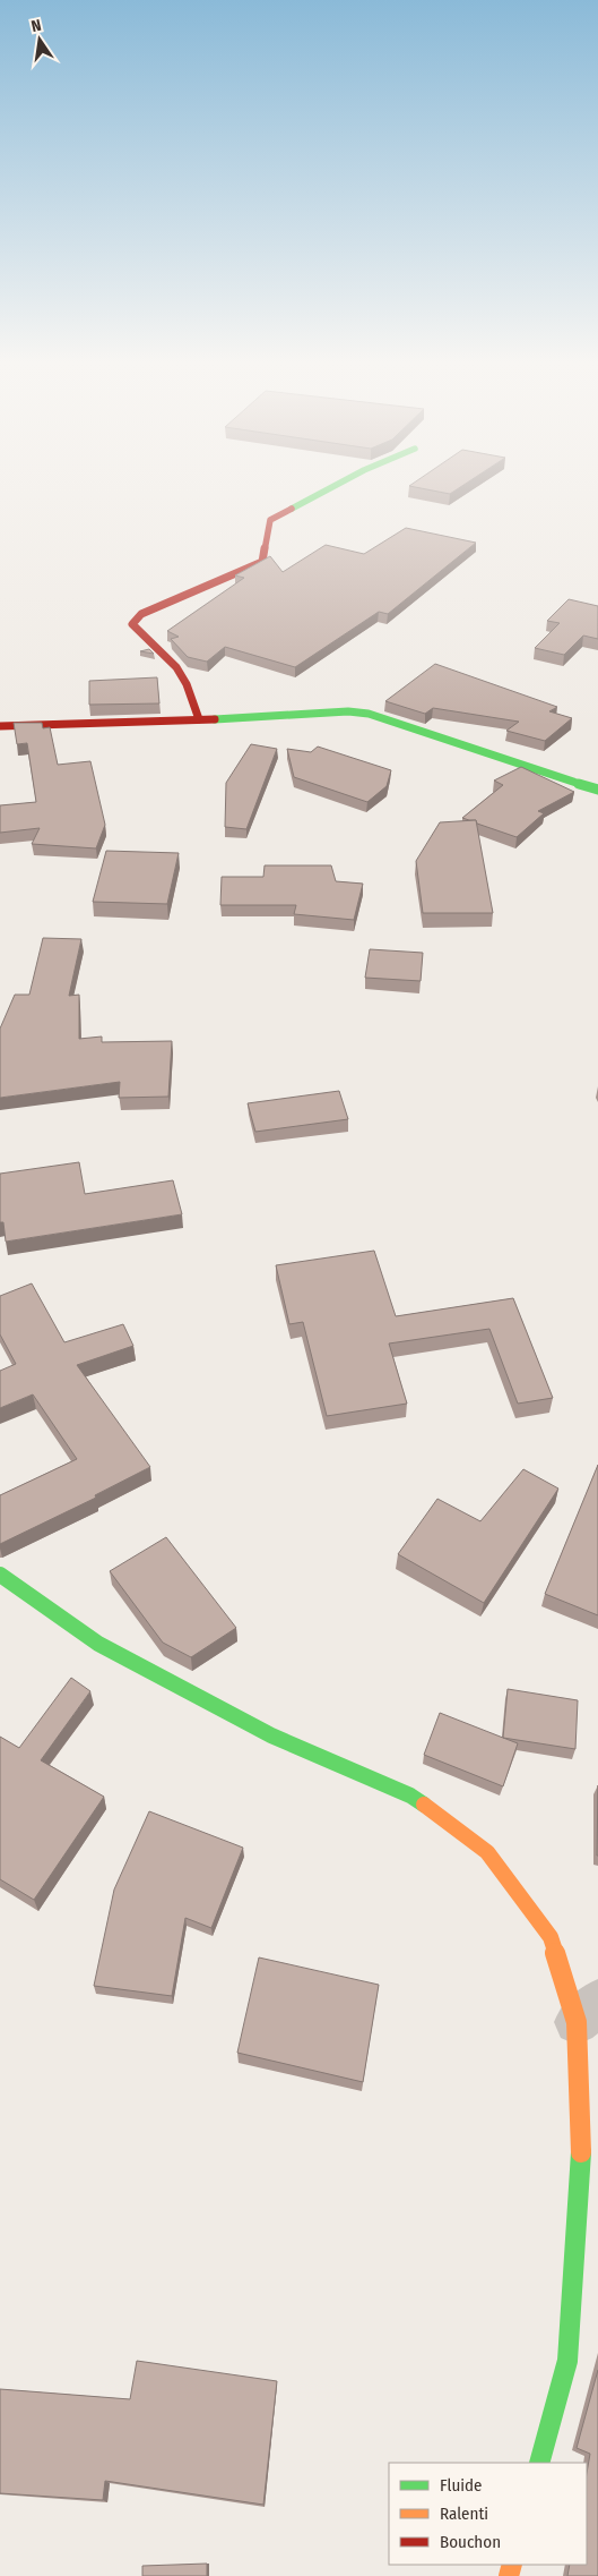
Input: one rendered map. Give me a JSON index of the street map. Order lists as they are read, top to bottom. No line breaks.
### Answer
{"legend":["Fluide","Ralenti","Bouchon"],"north":"top"}
